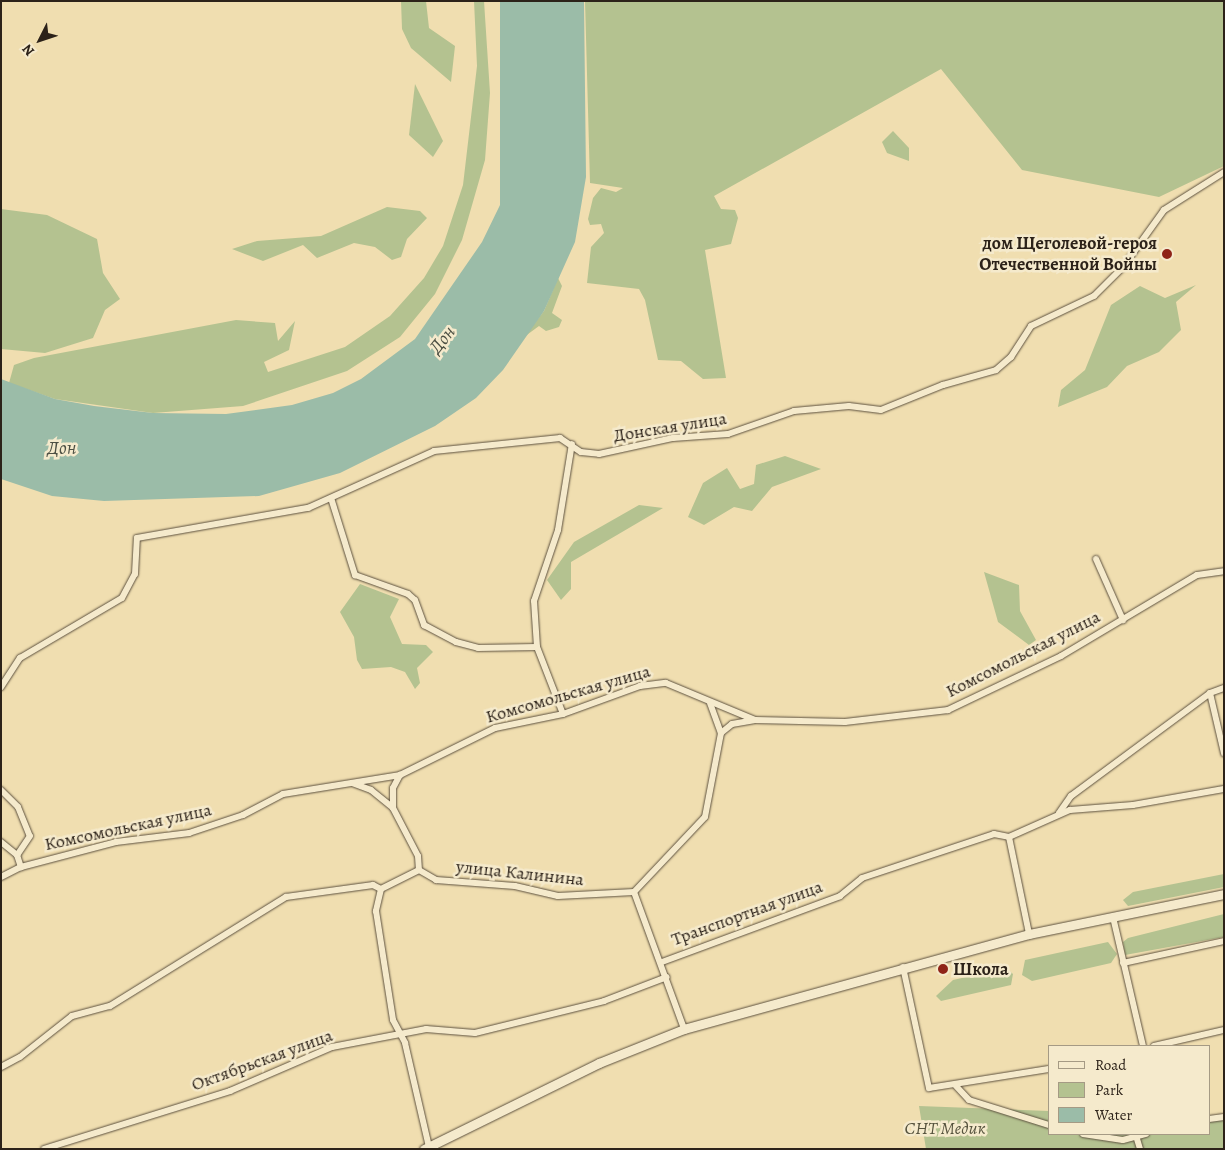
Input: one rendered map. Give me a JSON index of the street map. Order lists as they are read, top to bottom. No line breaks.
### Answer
{"streets":{"street":["Донская улица","Комсомольская улица","улица Калинина","Транспортная улица","Октябрьская улица"]},"water":["Дон"],"parks":["СНТ Медик"],"places":["дом Щеголевой-героя Отечественной Войны","Школа"],"legend":["Road","Park","Water"],"north":"bottom left"}
